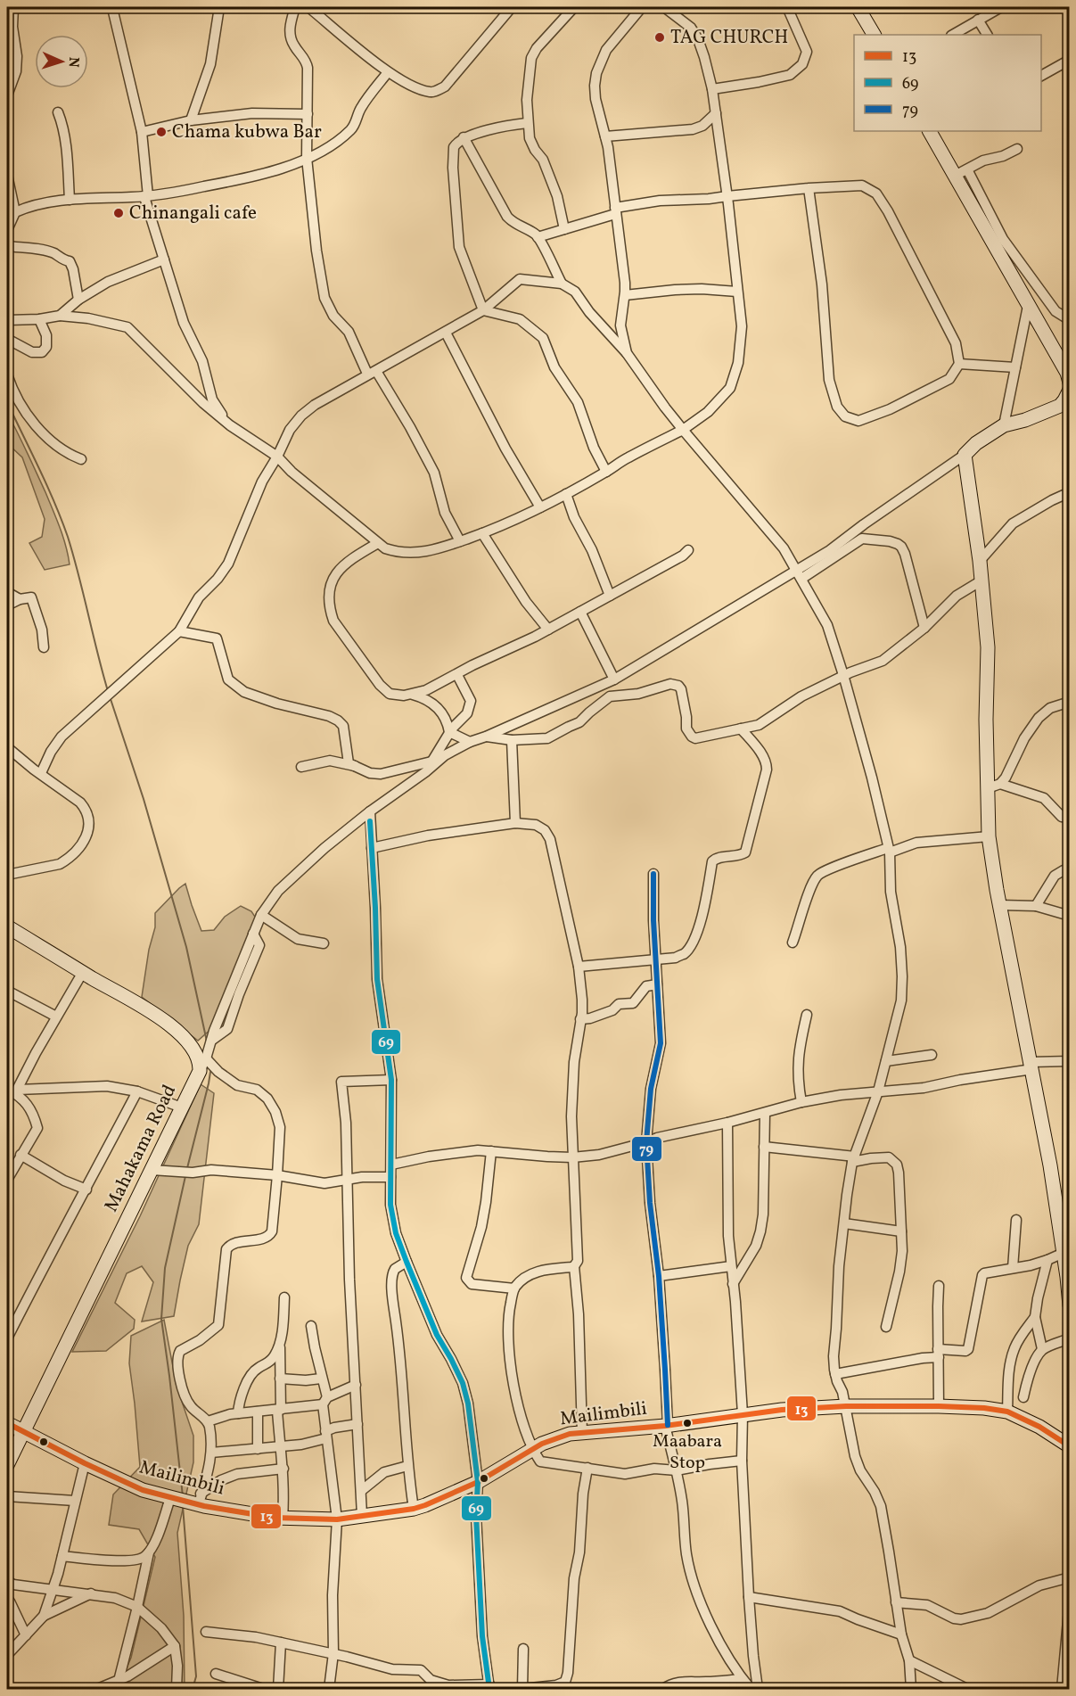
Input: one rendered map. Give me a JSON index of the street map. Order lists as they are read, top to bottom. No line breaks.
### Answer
{"streets":{"street":["Mahakama Road","Mailimbili"]},"crossings":[["Mahakama Road","Mailimbili"]],"places":["TAG CHURCH","Chama kubwa Bar","Chinangali cafe","Maabara Stop"],"lines":["transit line 69","transit line 79","transit line 13"],"legend":["13","69","79"],"north":"right"}
